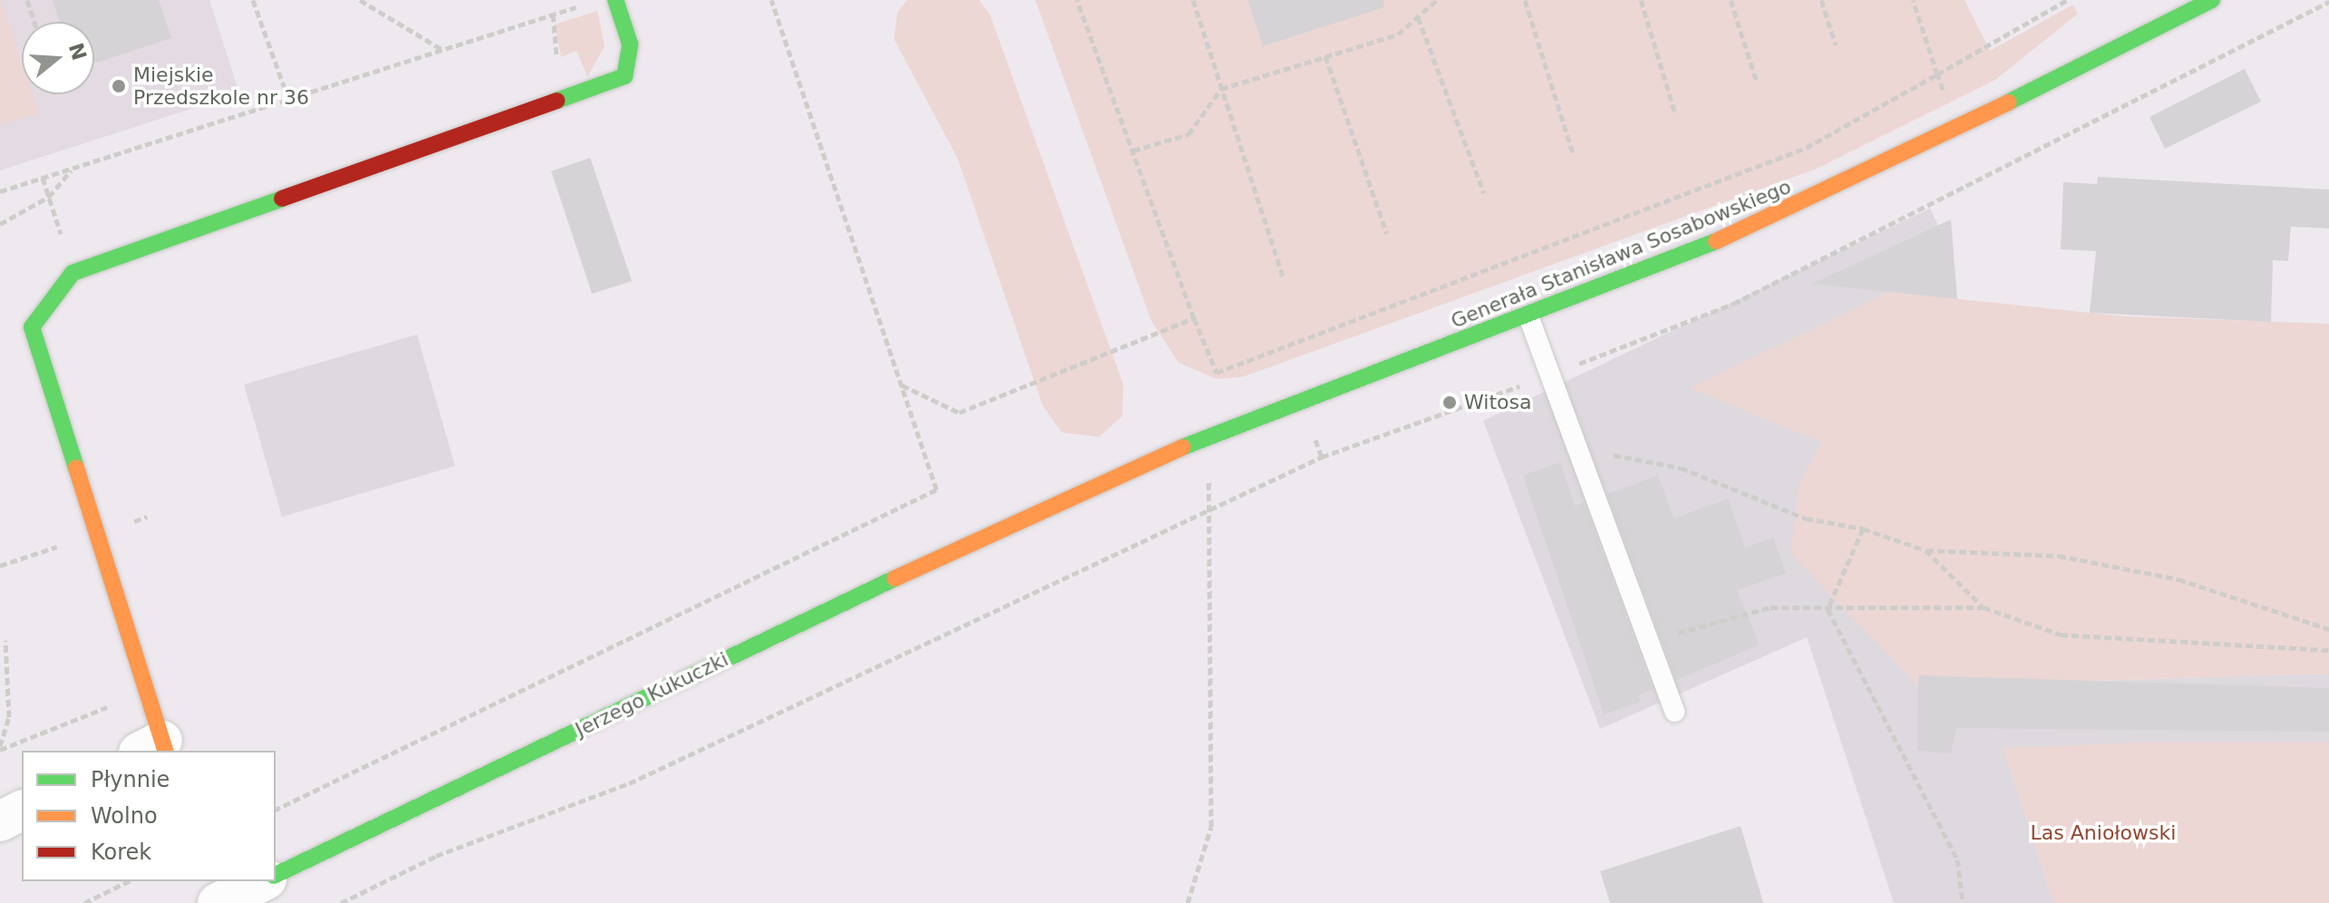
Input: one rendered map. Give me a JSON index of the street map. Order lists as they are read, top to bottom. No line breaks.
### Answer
{"streets":{"street":["Generała Stanisława Sosabowskiego","Jerzego Kukuczki"]},"crossings":[["Generała Stanisława Sosabowskiego","Jerzego Kukuczki"]],"parks":["Las Aniołowski"],"places":["Miejskie Przedszkole nr 36","Witosa"],"legend":["Płynnie","Wolno","Korek"],"north":"right"}
